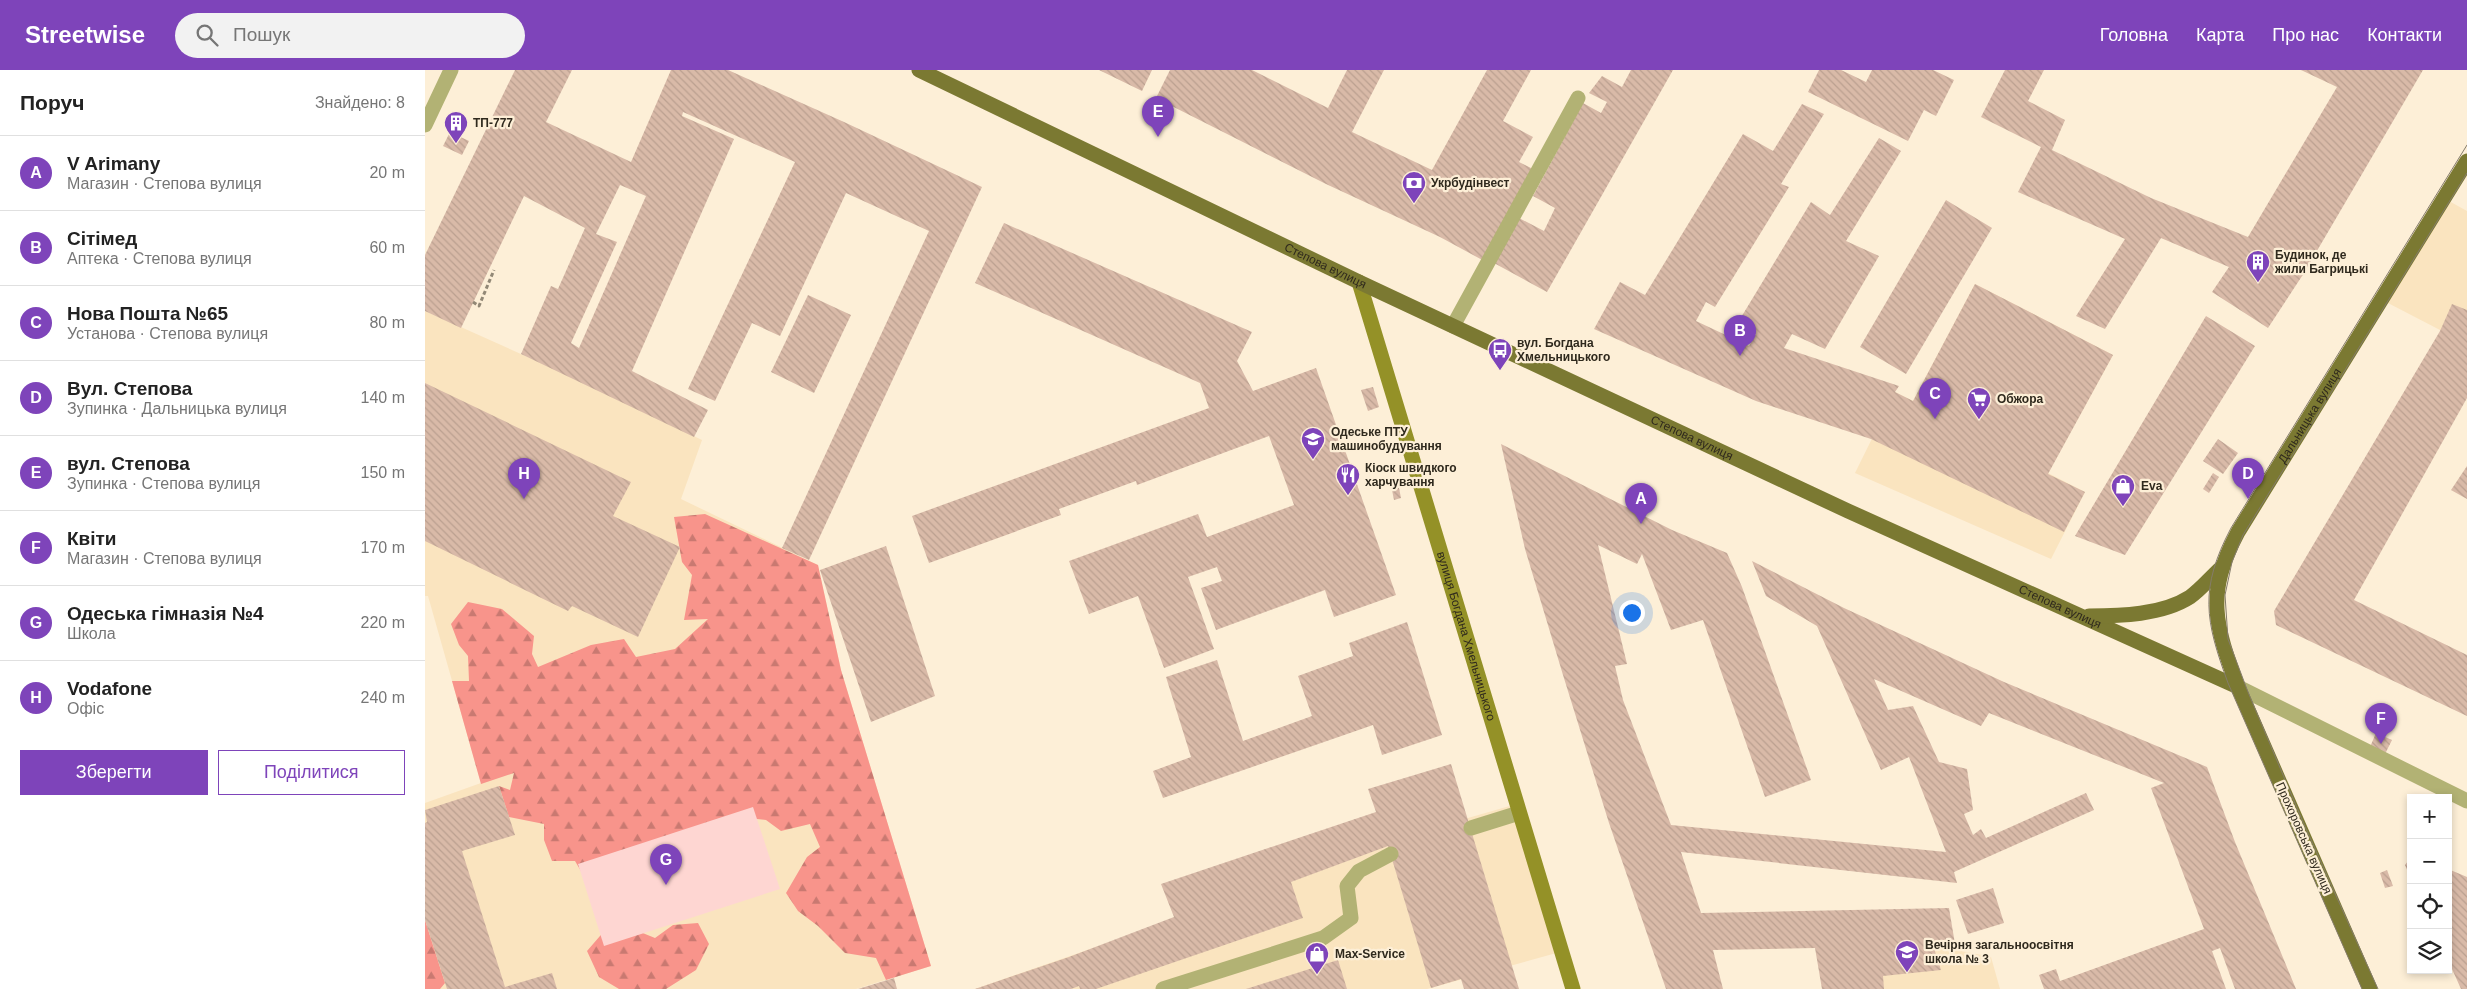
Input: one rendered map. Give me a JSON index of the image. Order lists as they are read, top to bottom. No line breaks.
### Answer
{"streets":{"main road":["Степова вулиця","Дальницька вулиця","вулиця Богдана Хмельницького","Прохоровська вулиця"]},"crossings":[["Степова вулиця","Дальницька вулиця"],["Степова вулиця","вулиця Богдана Хмельницького"],["Степова вулиця","Прохоровська вулиця"],["Дальницька вулиця","Прохоровська вулиця"]],"places":{"building":["ТП-777","Будинок, де жили Багрицькі"],"bank":["Укрбудінвест"],"bus stop":["вул. Богдана Хмельницького"],"supermarket":["Обжора"],"school or university":["Одеське ПТУ машинобудування","Вечірня загальноосвітня школа № 3"],"restaurant":["Кіоск швидкого харчування"],"shop":["Eva","Max-Service"]},"page":{"header":"Streetwise","search":"Пошук","nav":["Головна","Карта","Про нас","Контакти"],"heading":["Поруч","Знайдено: 8"],"pins":["E","B","C","D","H","A","F","G"],"list":[{"mark":"A","name":"V Arimany","note":"Магазин · Степова вулиця","value":"20 m"},{"mark":"B","name":"Сітімед","note":"Аптека · Степова вулиця","value":"60 m"},{"mark":"C","name":"Нова Пошта №65","note":"Установа · Степова вулиця","value":"80 m"},{"mark":"D","name":"Вул. Степова","note":"Зупинка · Дальницька вулиця","value":"140 m"},{"mark":"E","name":"вул. Степова","note":"Зупинка · Степова вулиця","value":"150 m"},{"mark":"F","name":"Квіти","note":"Магазин · Степова вулиця","value":"170 m"},{"mark":"G","name":"Одеська гімназія №4","note":"Школа","value":"220 m"},{"mark":"H","name":"Vodafone","note":"Офіс","value":"240 m"}],"buttons":["Зберегти","Поділитися"],"map_buttons":["+","−"]}}
